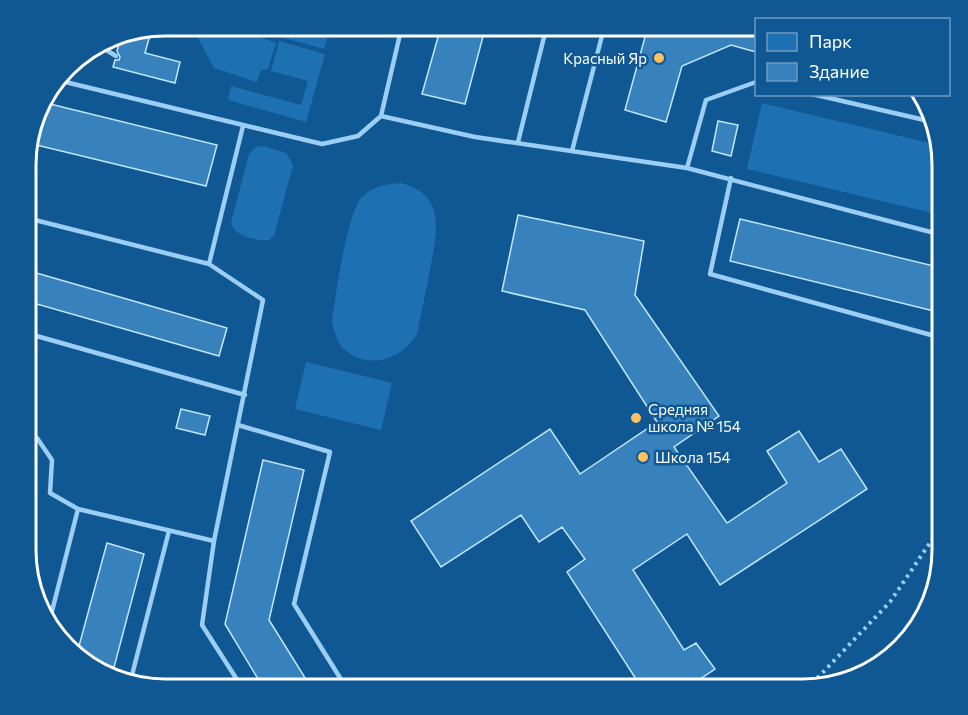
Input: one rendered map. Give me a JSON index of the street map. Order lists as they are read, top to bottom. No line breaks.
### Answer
{"places":["Красный Яр","Средняя школа № 154","Школа 154"],"legend":["Парк","Здание"]}
